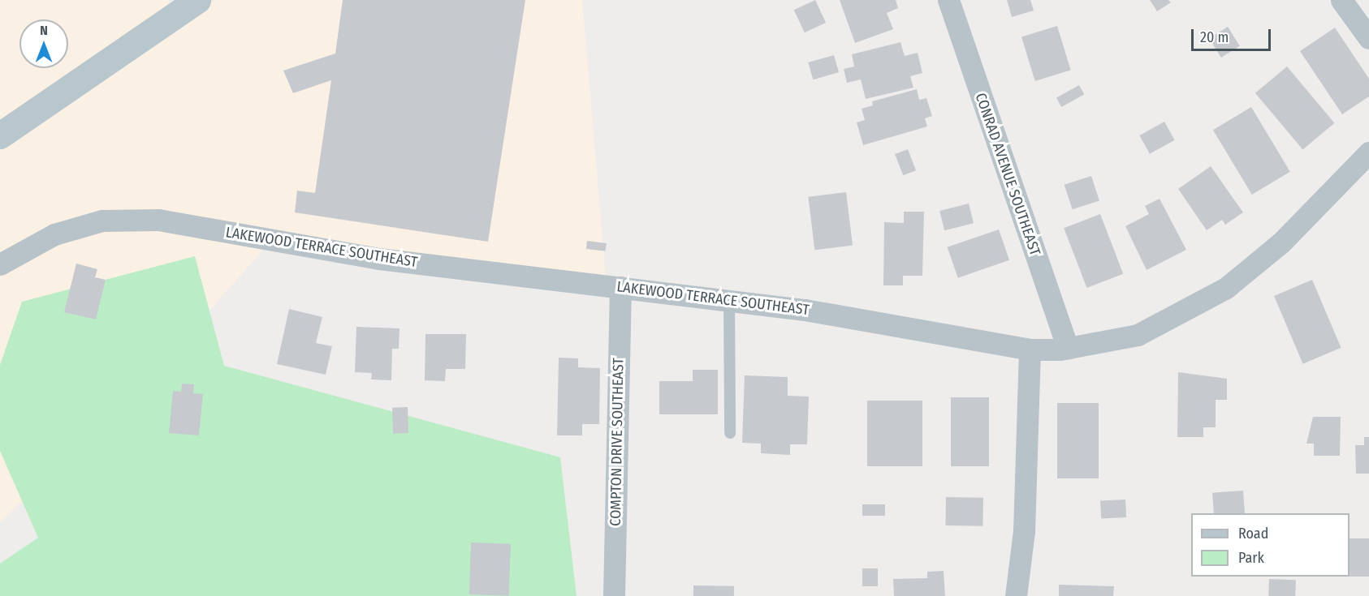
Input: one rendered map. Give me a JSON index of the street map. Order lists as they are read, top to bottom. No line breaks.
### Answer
{"streets":{"street":["CONRAD AVENUE SOUTHEAST","LAKEWOOD TERRACE SOUTHEAST","COMPTON DRIVE SOUTHEAST"]},"crossings":[["CONRAD AVENUE SOUTHEAST","LAKEWOOD TERRACE SOUTHEAST"],["LAKEWOOD TERRACE SOUTHEAST","COMPTON DRIVE SOUTHEAST"]],"legend":["Road","Park"],"scale_bar":"20 m","north":"top"}
